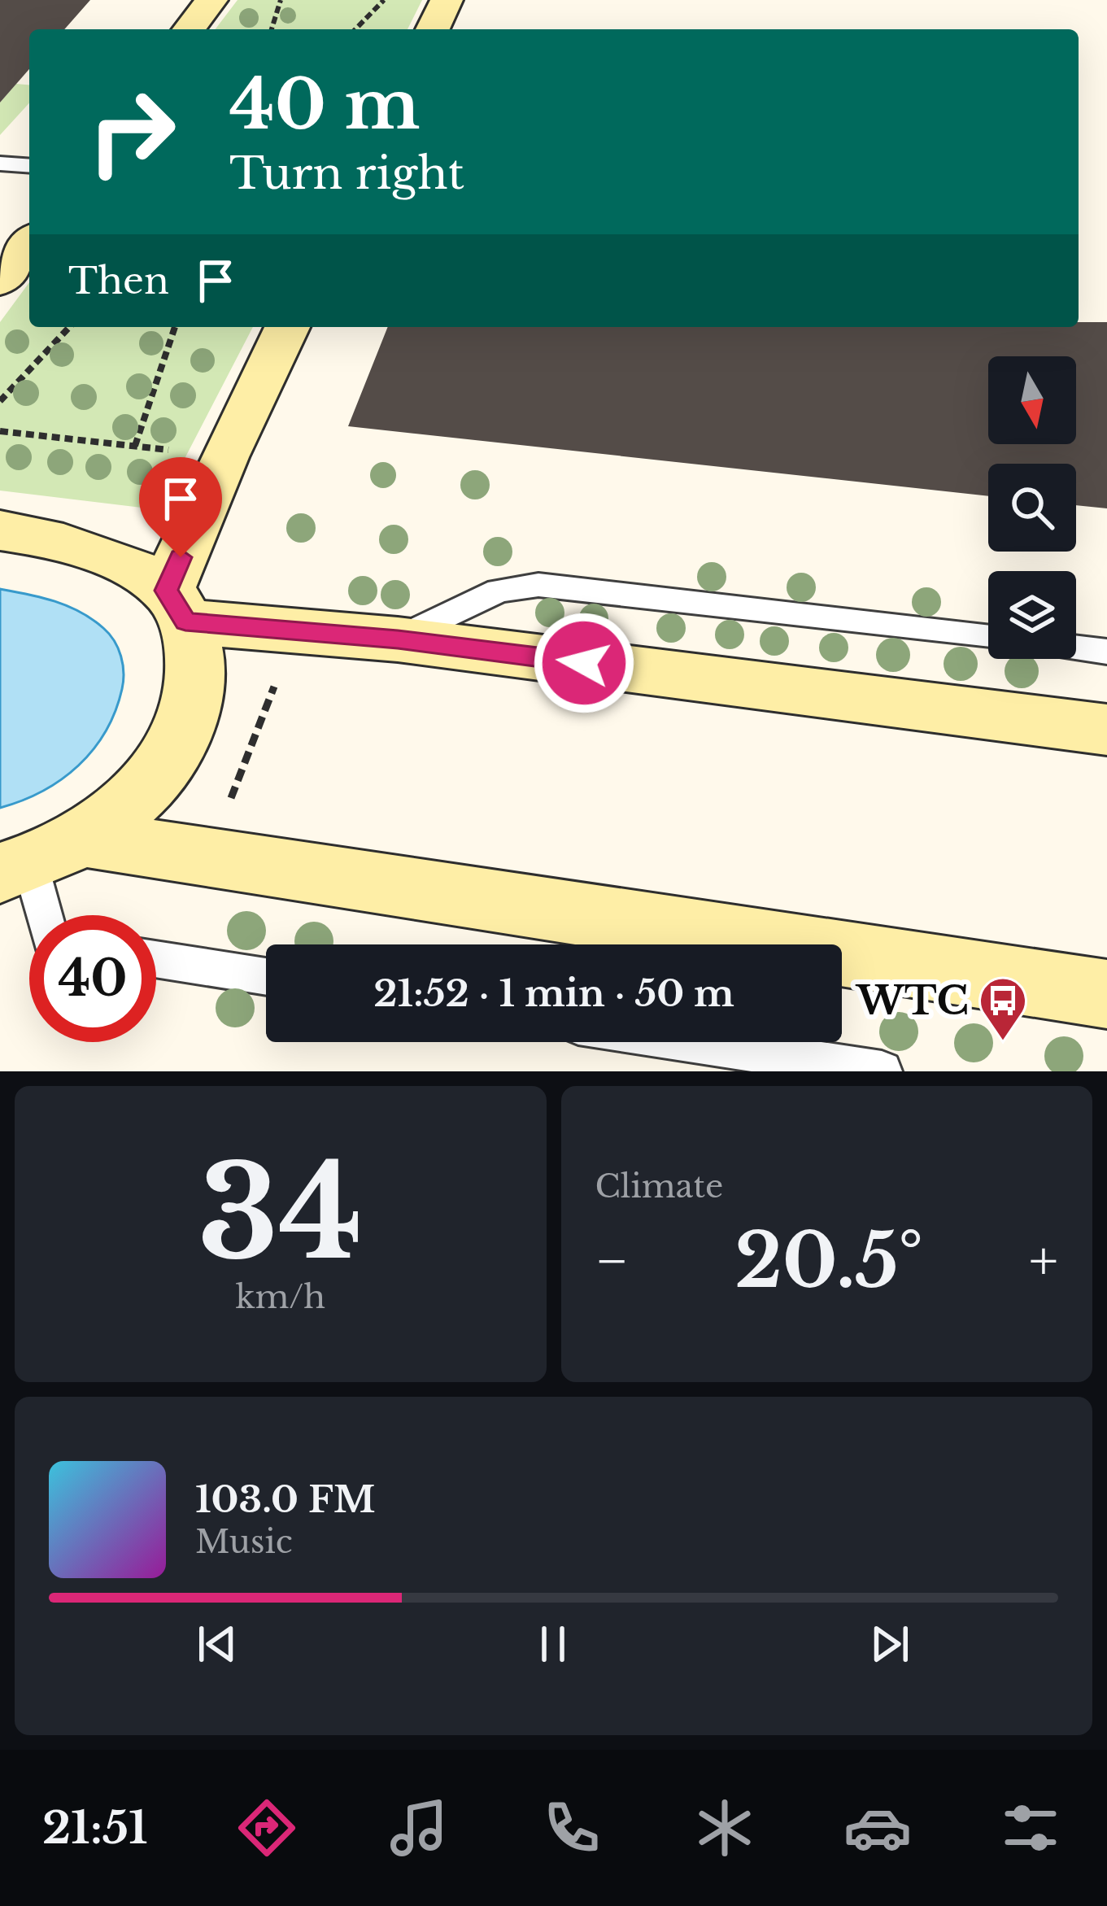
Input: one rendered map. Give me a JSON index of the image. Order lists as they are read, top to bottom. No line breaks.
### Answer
{"places":{"bus stop":["WTC"]},"north":"bottom","page":{"turn":["40 m","Turn right"],"then":"Then","limit":"40","trip":"21:52 · 1 min · 50 m","tile":[["34","km/h"],"Climate"],"heat":["−","20.5°","+"],"song":["103.0 FM","Music"],"tabs":"21:51"}}
